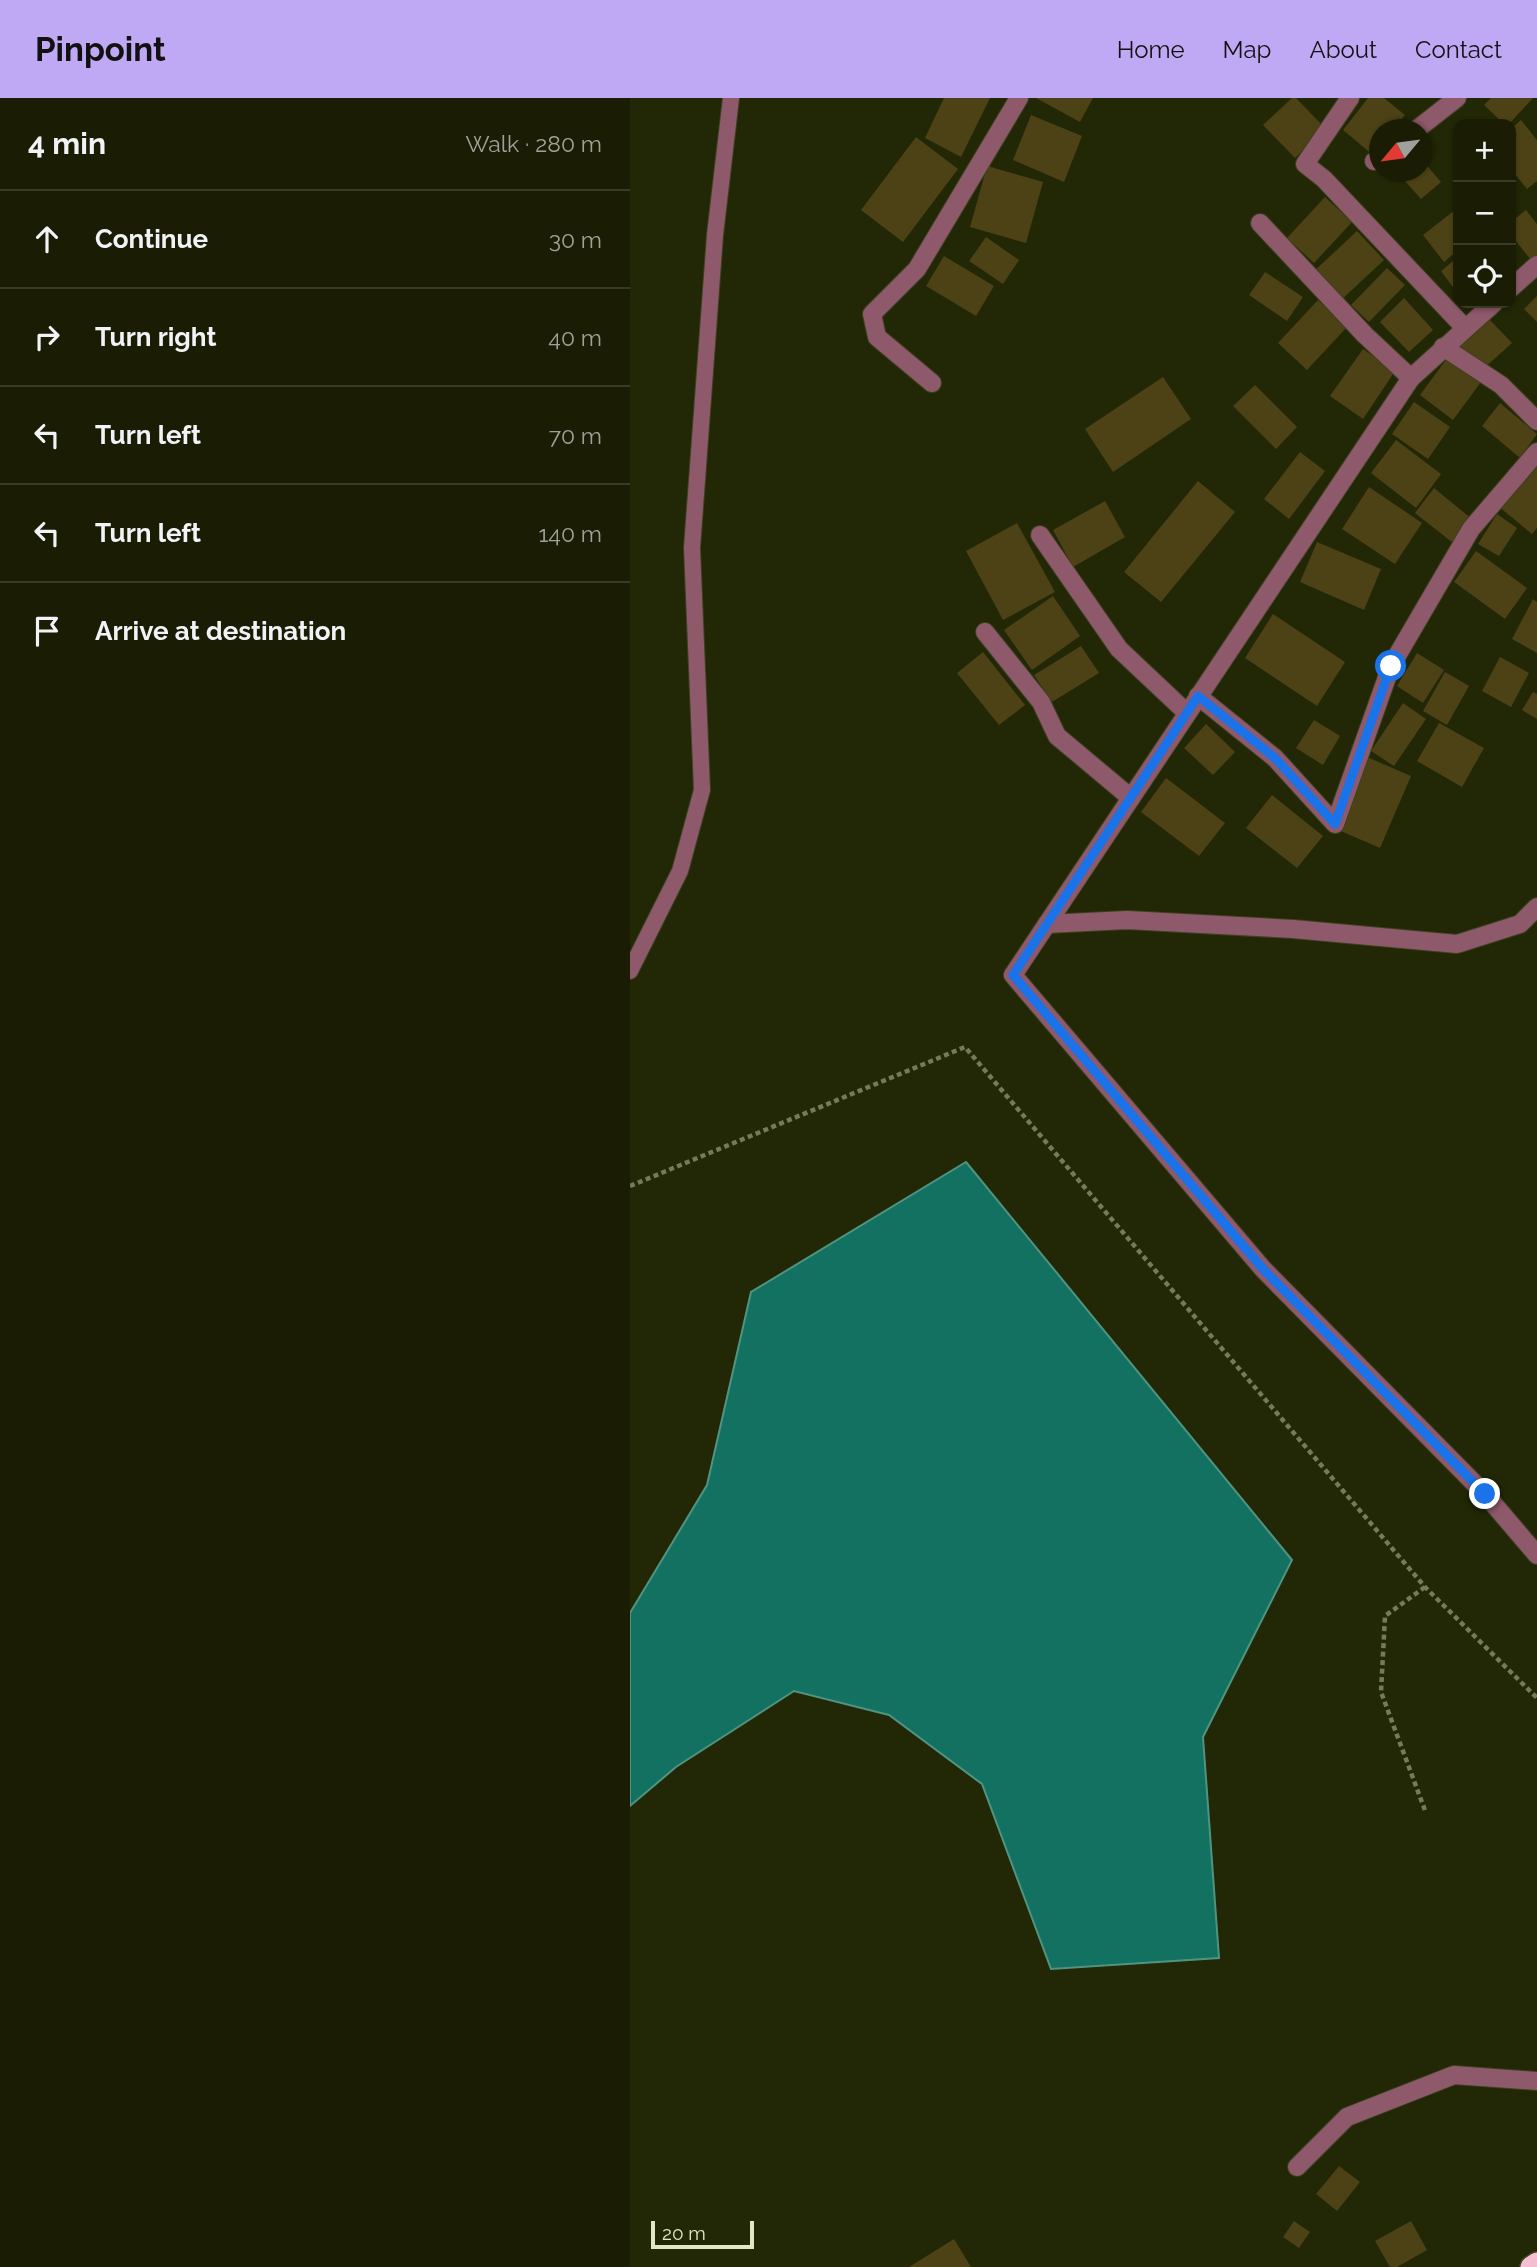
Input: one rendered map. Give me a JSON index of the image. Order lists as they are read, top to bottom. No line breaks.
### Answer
{"scale_bar":"20 m","north":"bottom left","page":{"header":"Pinpoint","nav":["Home","Map","About","Contact"],"heading":["4 min","Walk · 280 m"],"map_buttons":["+","−"],"list":[["Continue","30 m"],["Turn right","40 m"],["Turn left","70 m"],["Turn left","140 m"],"Arrive at destination"],"scale":"20 m"}}
